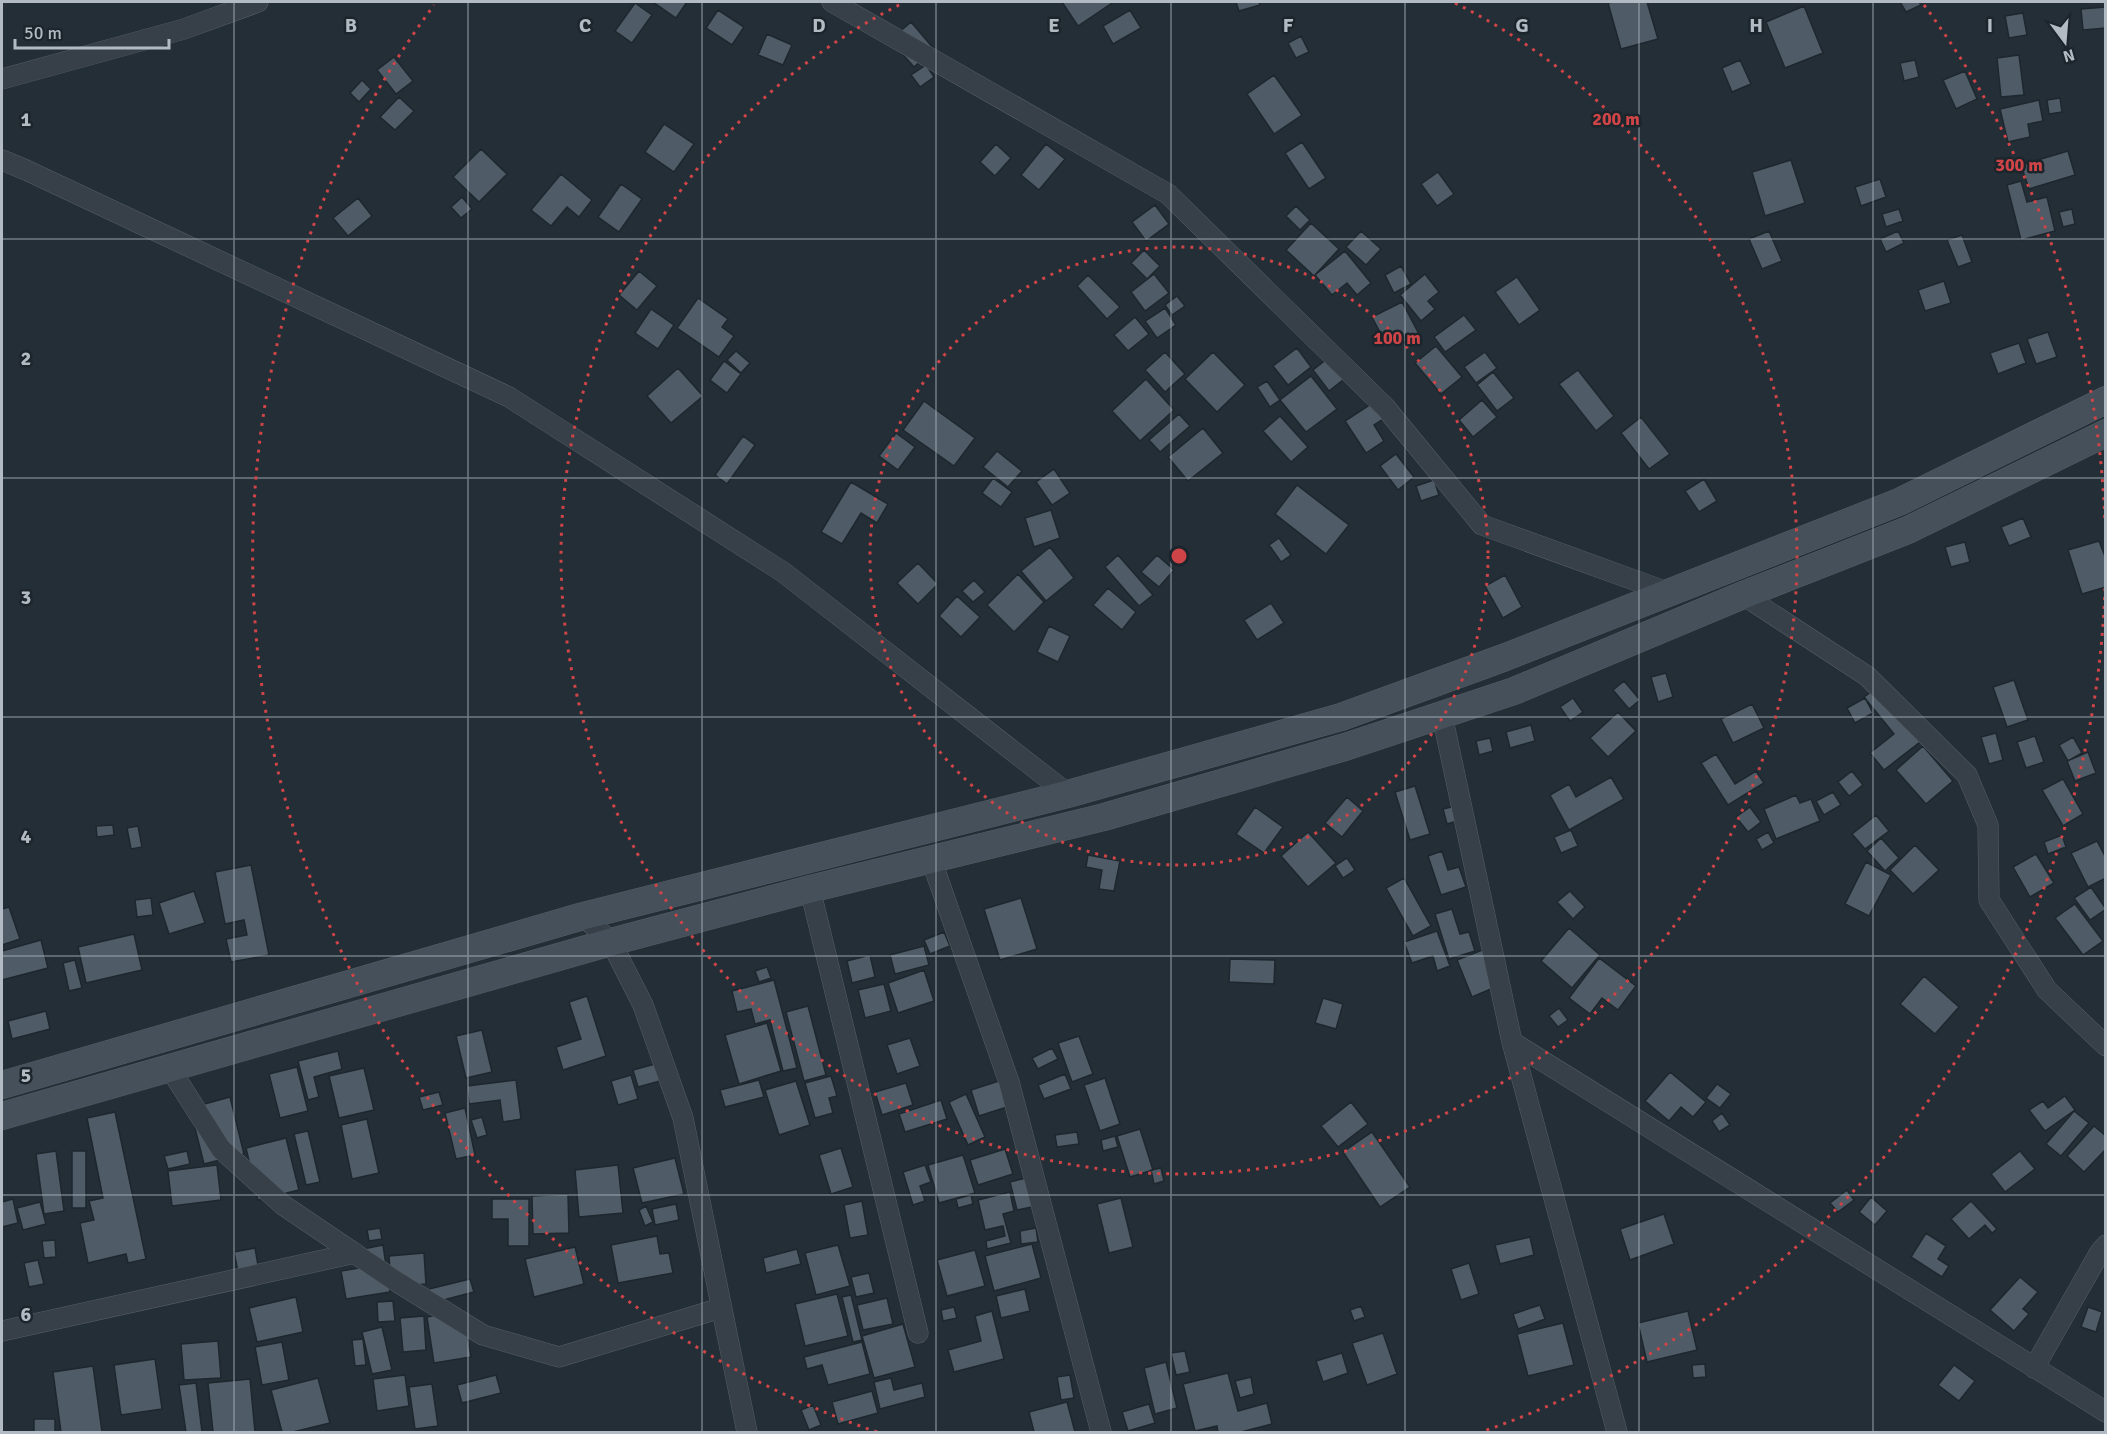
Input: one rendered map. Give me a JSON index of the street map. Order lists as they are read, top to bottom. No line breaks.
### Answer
{"scale_bar":"50 m","north":"bottom","grid":{"columns":["B","C","D","E","F","G","H","I"],"rows":["1","2","3","4","5","6"]},"rings":["200 m","300 m","100 m"]}
